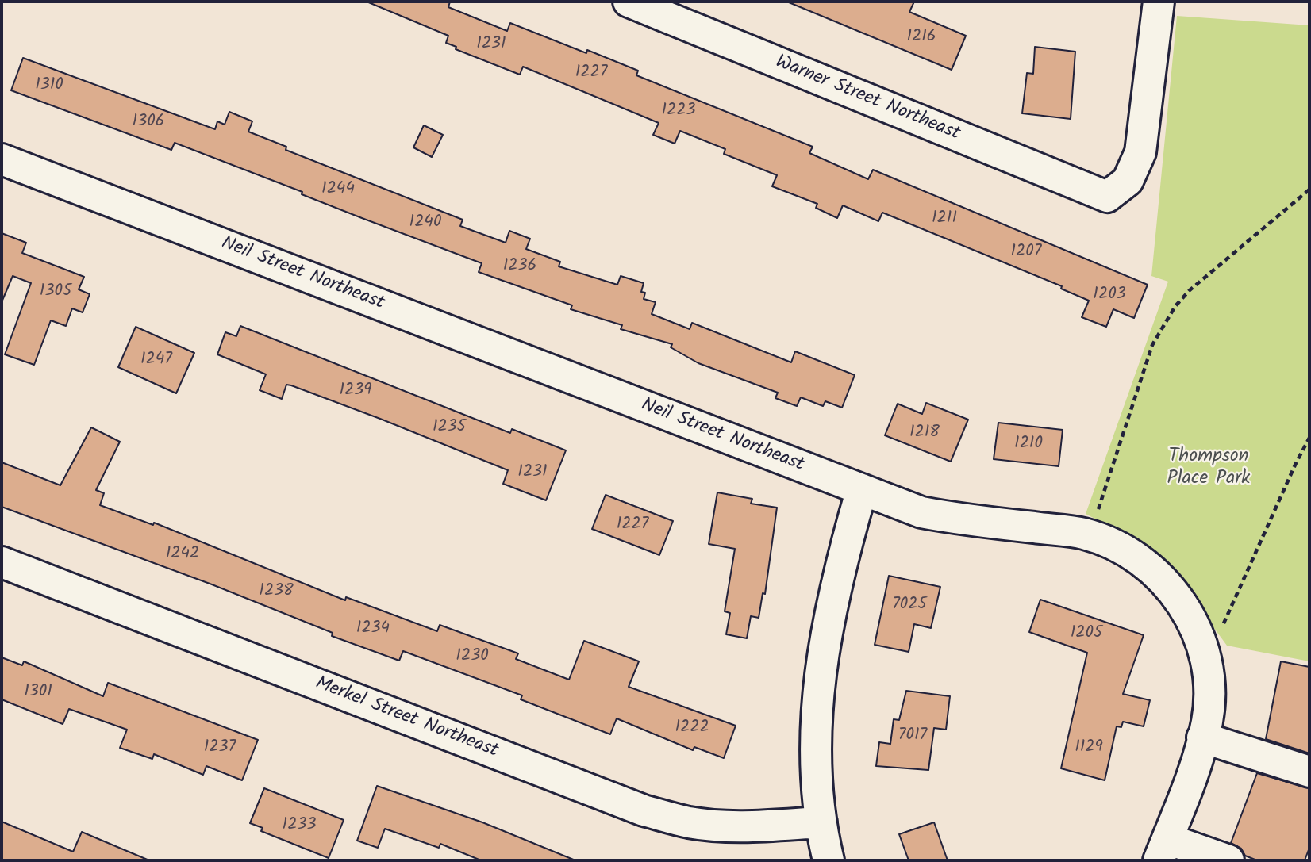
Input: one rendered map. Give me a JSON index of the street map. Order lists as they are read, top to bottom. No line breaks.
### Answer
{"streets":{"street":["Warner Street Northeast","Neil Street Northeast","Merkel Street Northeast"]},"parks":["Thompson Place Park"],"house_numbers":["1216","1231","1227","1310","1223","1306","1244","1211","1240","1207","1236","1305","1203","1247","1239","1235","1218","1210","1231","1227","1242","1238","7025","1234","1205","1230","1301","1222","7017","1237","1129","1233"]}
